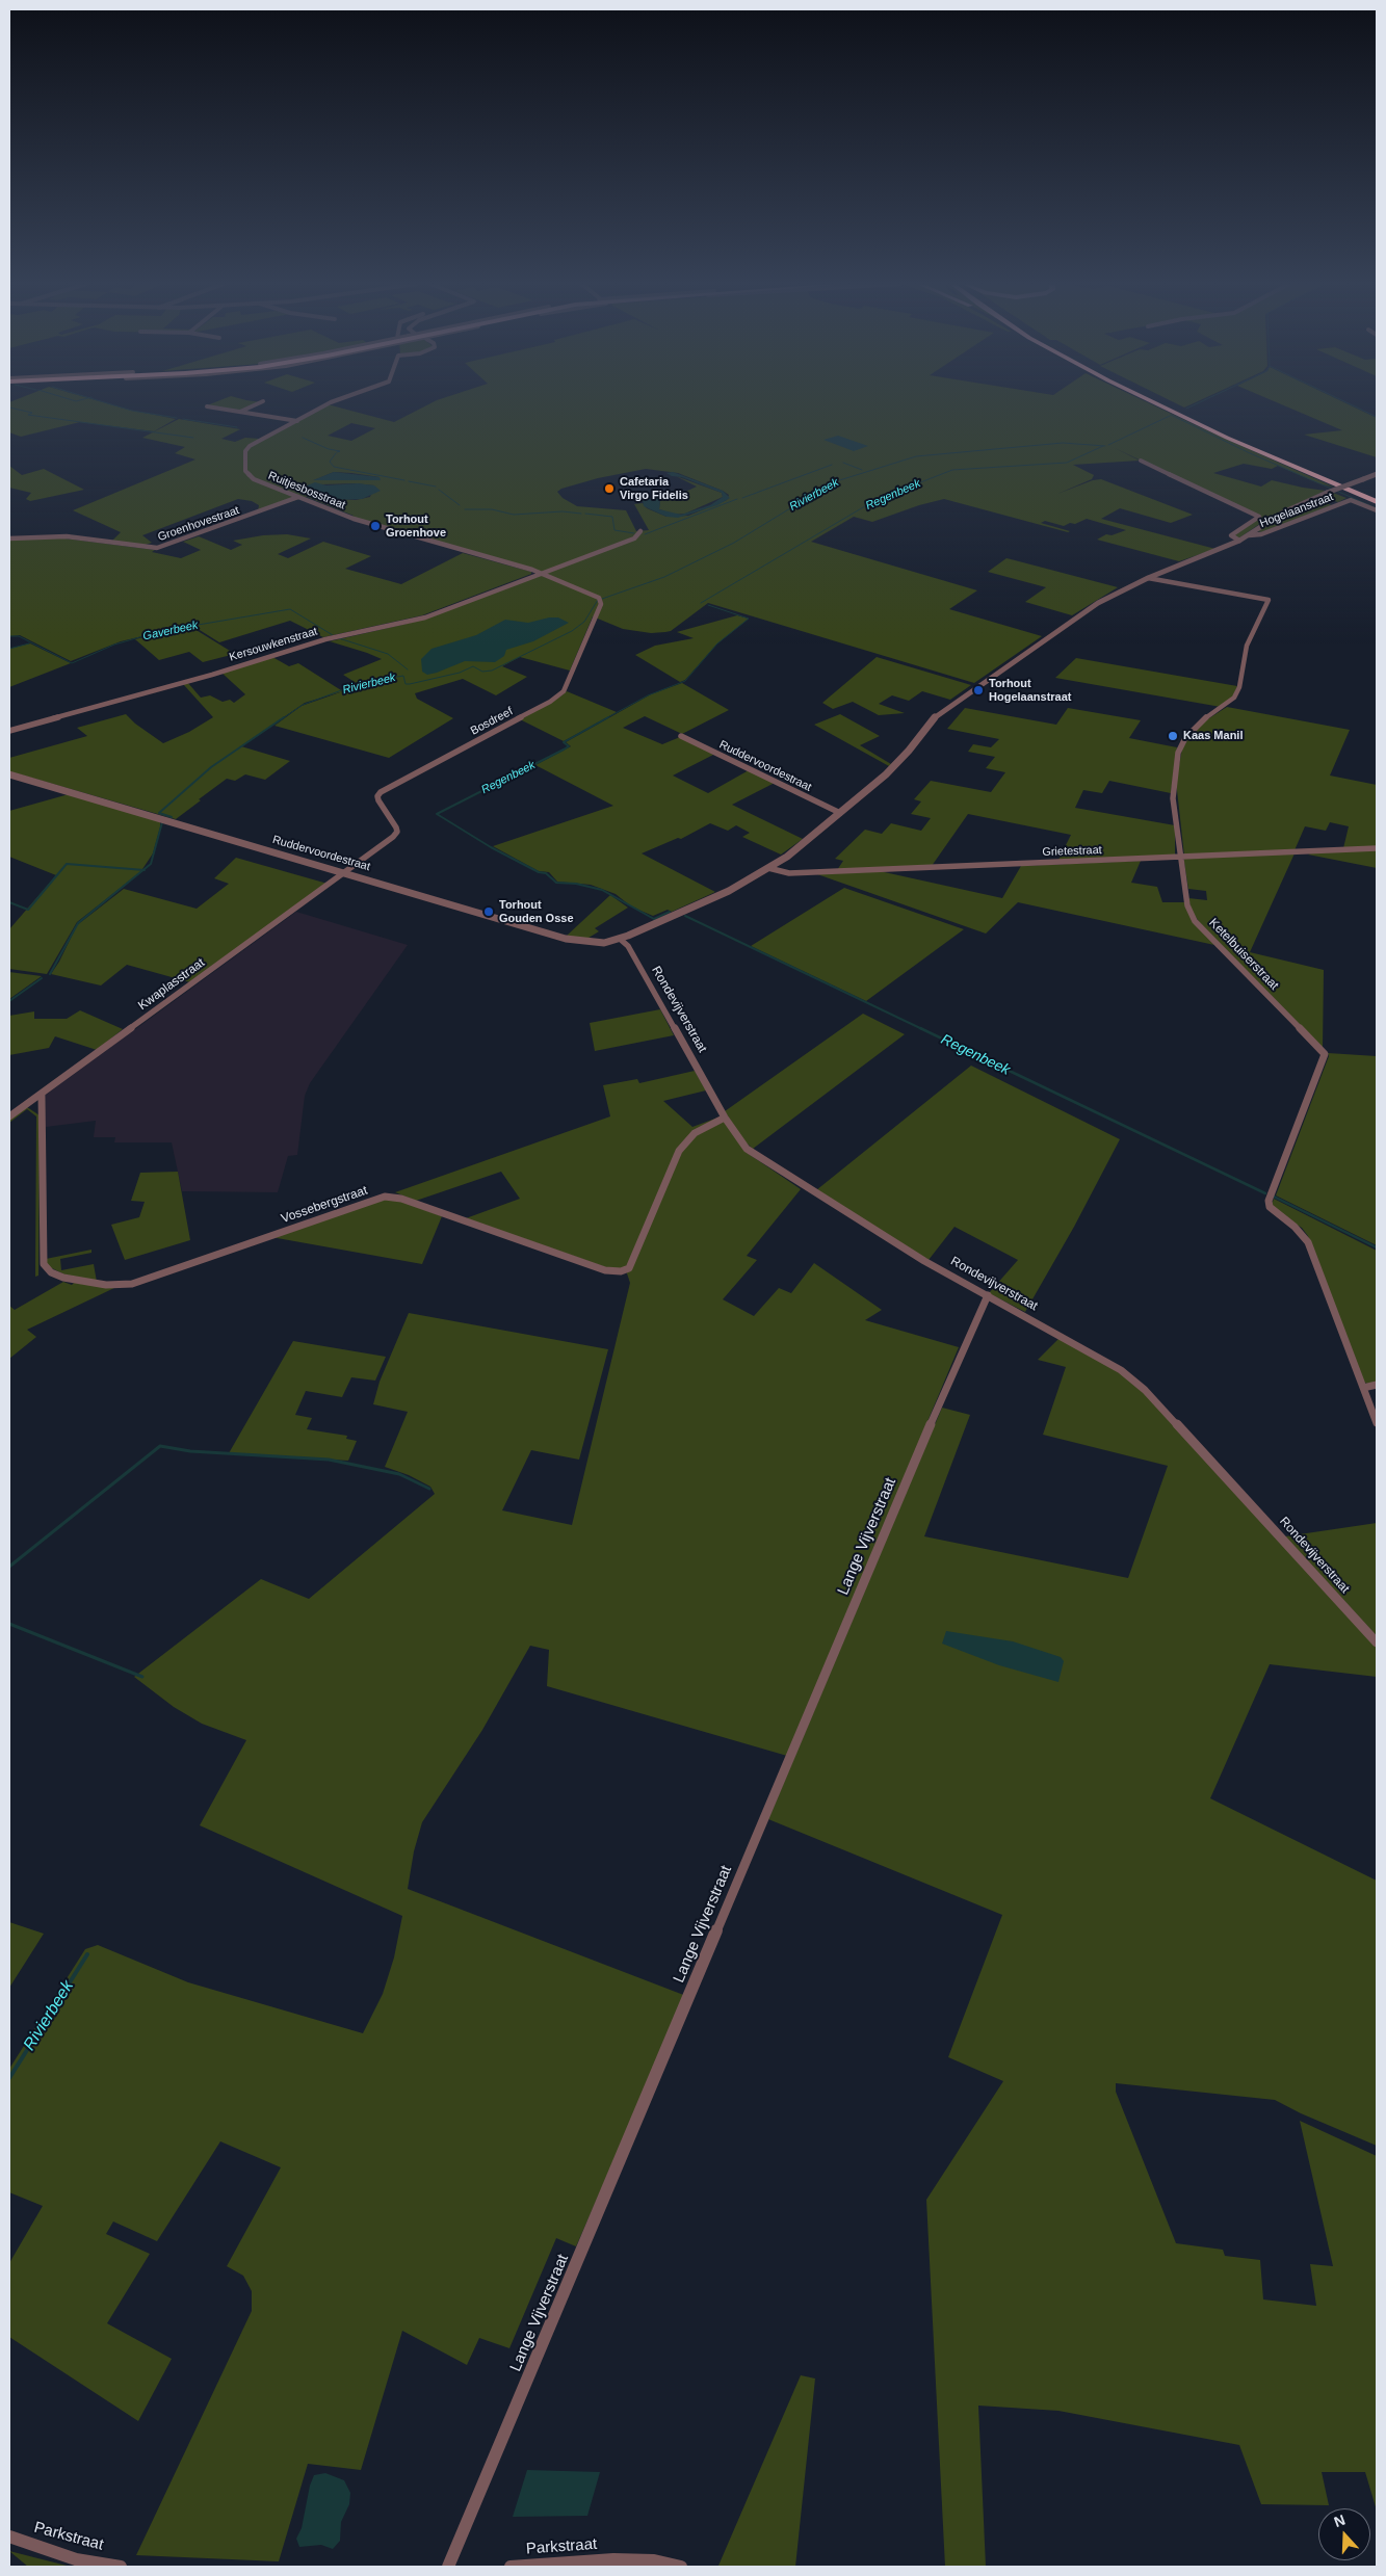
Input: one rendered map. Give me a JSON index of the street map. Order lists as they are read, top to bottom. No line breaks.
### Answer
{"streets":{"street":["Ruitjesbosstraat","Hogelaanstraat","Groenhovestraat","Kersouwkenstraat","Bosdreef","Ruddervoordestraat","Grietestraat","Ketelbuiserstraat","Kwaplasstraat","Rondevijverstraat","Vossebergstraat","Lange Vijverstraat","Parkstraat"]},"crossings":[["Ruitjesbosstraat","Groenhovestraat"],["Ruitjesbosstraat","Bosdreef"],["Kersouwkenstraat","Bosdreef"],["Bosdreef","Ruddervoordestraat"],["Bosdreef","Kwaplasstraat"],["Ruddervoordestraat","Grietestraat"],["Ruddervoordestraat","Kwaplasstraat"],["Ruddervoordestraat","Rondevijverstraat"],["Grietestraat","Ketelbuiserstraat"],["Kwaplasstraat","Vossebergstraat"],["Rondevijverstraat","Vossebergstraat"],["Rondevijverstraat","Lange Vijverstraat"]],"water":["Rivierbeek","Regenbeek","Gaverbeek"],"places":["Cafetaria Virgo Fidelis","Torhout Groenhove","Torhout Hogelaanstraat","Kaas Manil","Torhout Gouden Osse"],"north":"top"}
